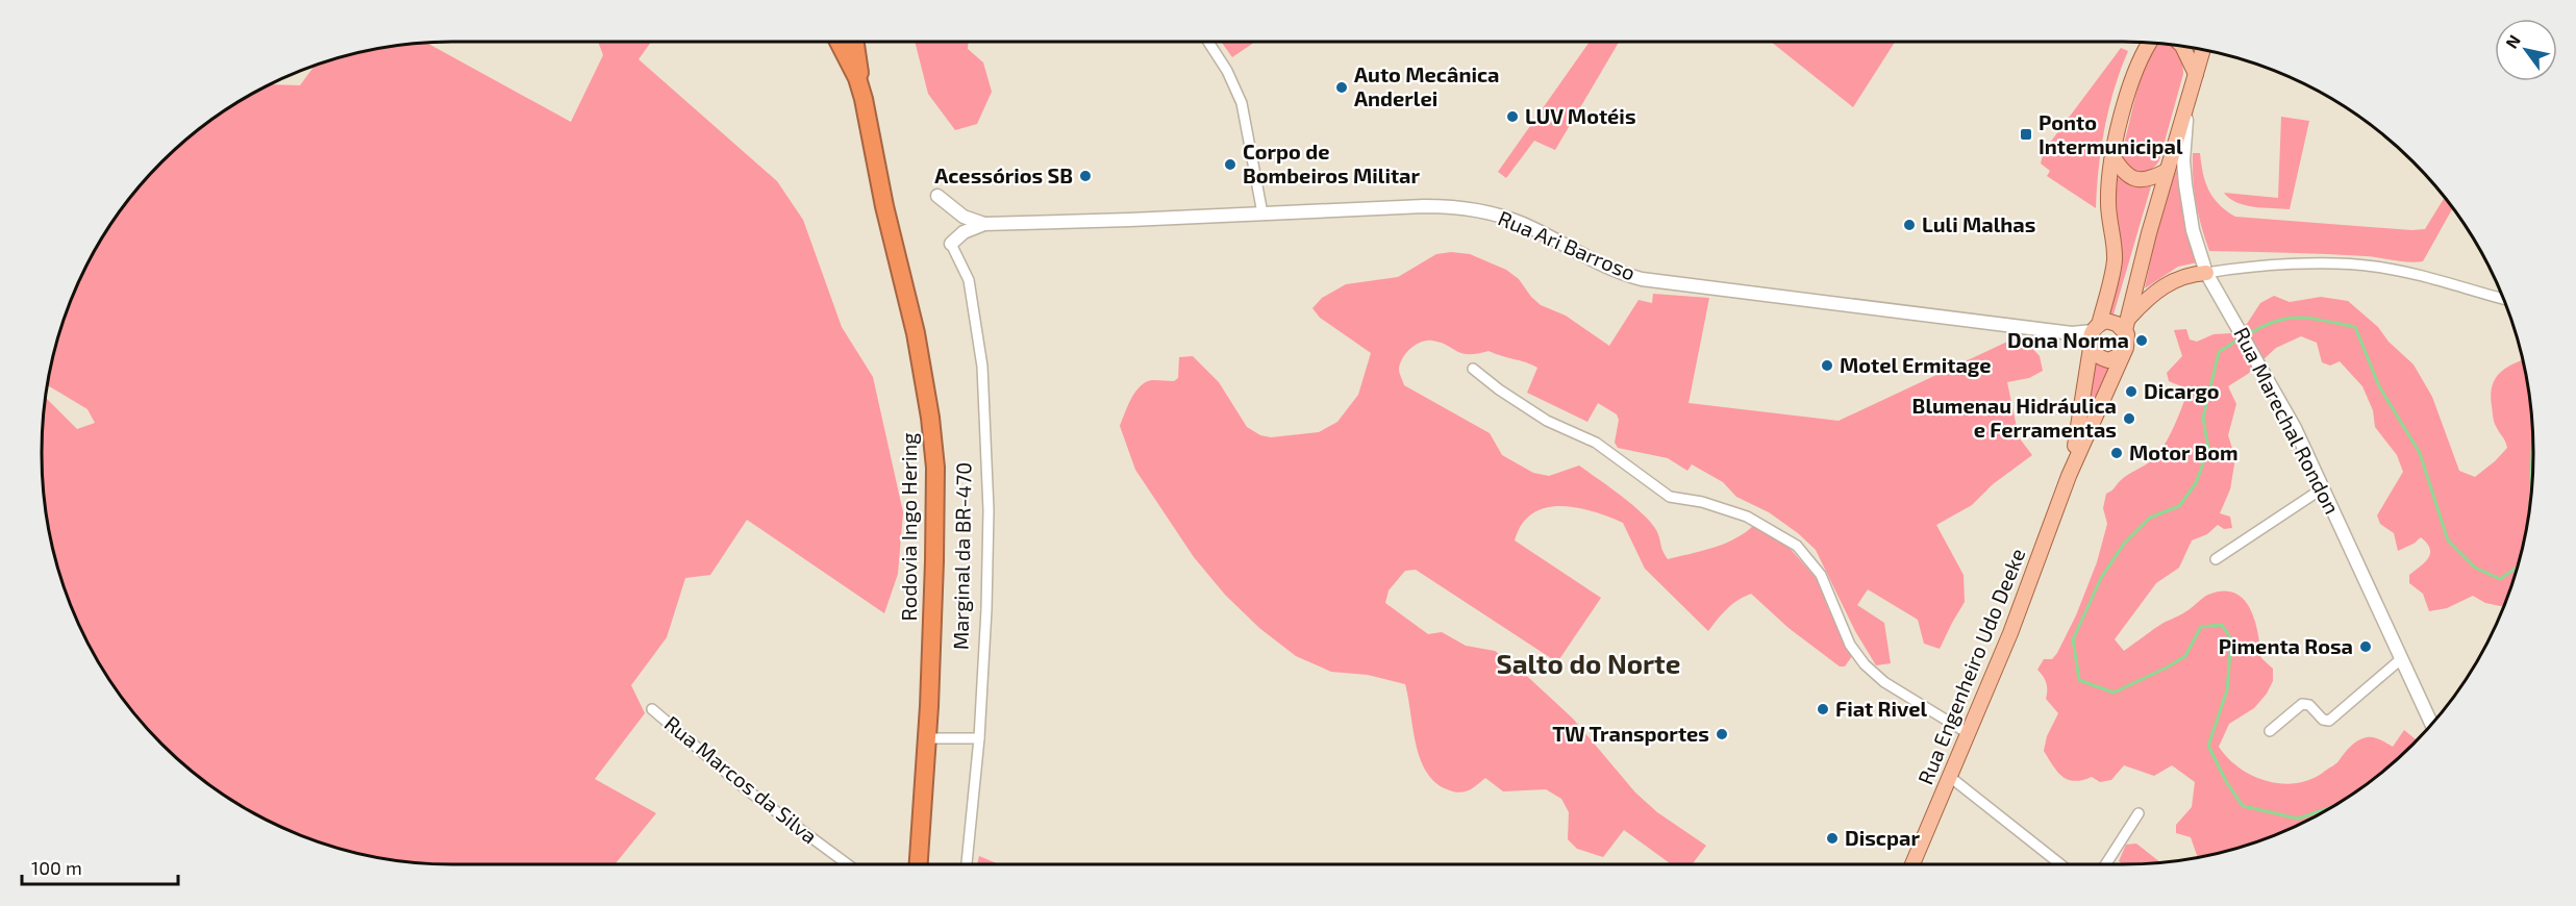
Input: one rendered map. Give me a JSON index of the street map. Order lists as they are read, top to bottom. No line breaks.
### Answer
{"streets":{"highway":["Rodovia Ingo Hering"],"main road":["Rua Engenheiro Udo Deeke"],"street":["Rua Ari Barroso","Rua Marechal Rondon","Marginal da BR-470","Rua Marcos da Silva"]},"crossings":[["Rua Ari Barroso","Marginal da BR-470"],["Rua Ari Barroso","Rua Engenheiro Udo Deeke"]],"districts":["Salto do Norte"],"places":{"other":["Auto Mecânica Anderlei","LUV Motéis","Corpo de Bombeiros Militar","Acessórios SB","Luli Malhas","Dona Norma","Motel Ermitage","Dicargo","Blumenau Hidráulica e Ferramentas","Motor Bom","Pimenta Rosa","Fiat Rivel","TW Transportes","Discpar"],"transit":["Ponto Intermunicipal"]},"scale_bar":"100 m","north":"top left"}
